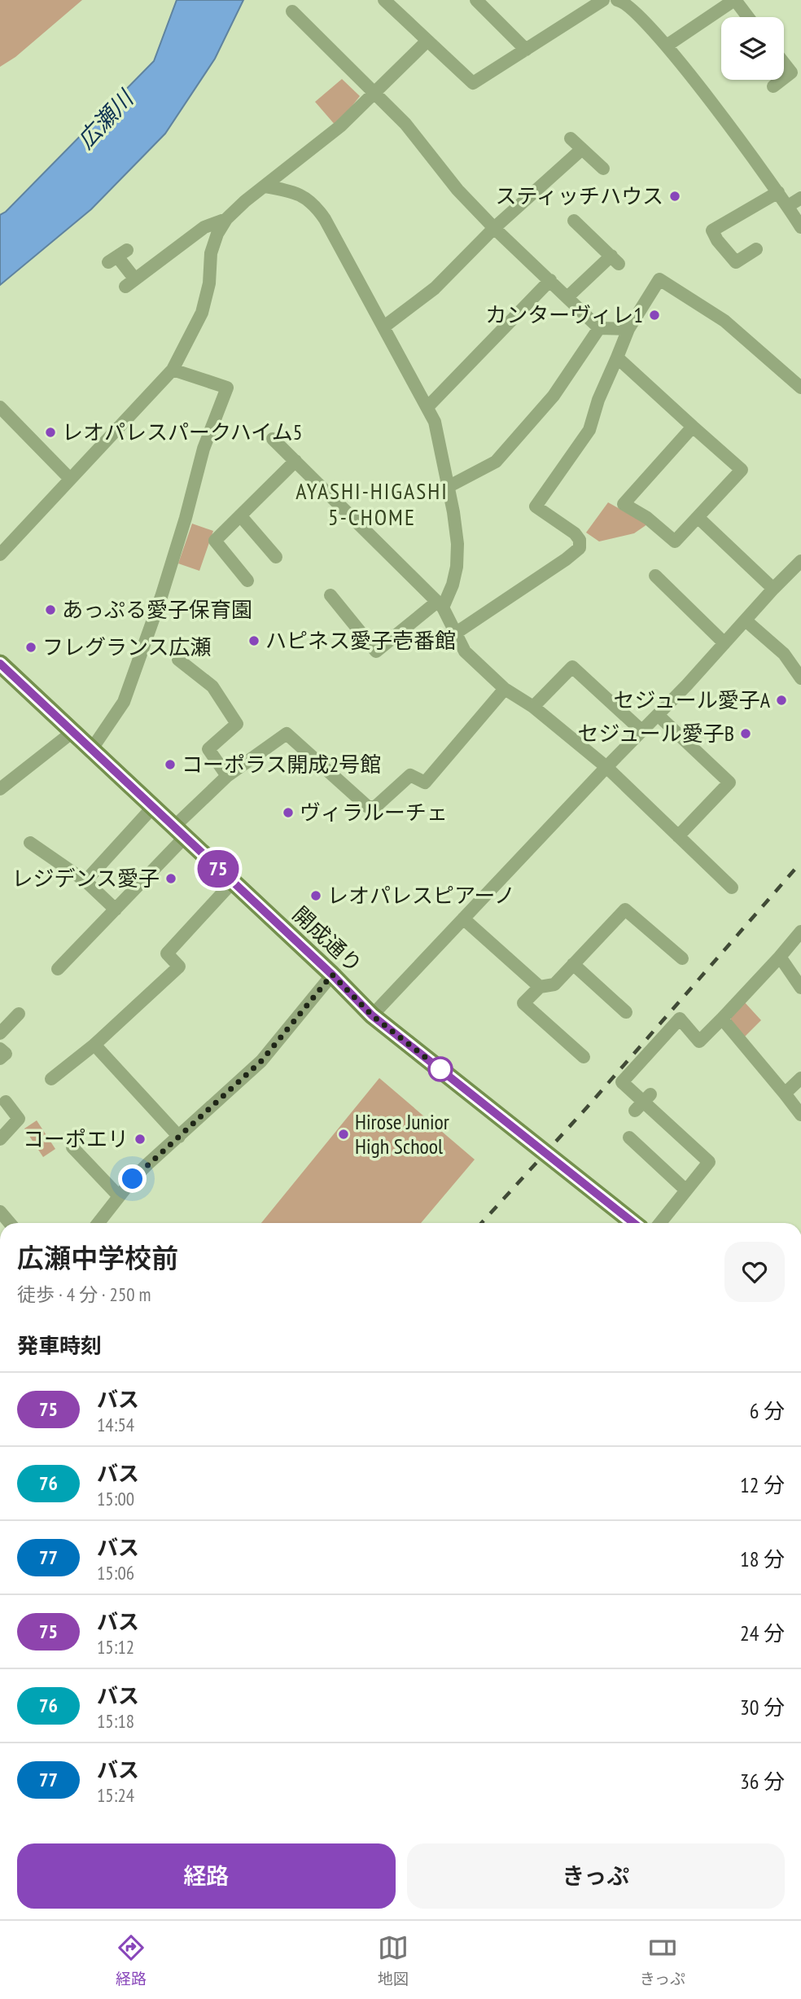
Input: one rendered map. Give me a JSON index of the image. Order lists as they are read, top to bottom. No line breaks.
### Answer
{"streets":{"street":["開成通り"]},"districts":["AYASHI-HIGASHI 5-CHOME"],"water":["広瀬川"],"places":["スティッチハウス","カンターヴィレ1","レオパレスパークハイム5","あっぷる愛子保育園","ハピネス愛子壱番館","フレグランス広瀬","セジュール愛子A","セジュール愛子B","コーポラス開成2号館","ヴィラルーチェ","レジデンス愛子","レオパレスピアーノ","Hirose Junior High School","コーポエリ"],"lines":["bus line 75"],"page":{"on_map":"75","heading":[["広瀬中学校前","徒歩 · 4 分 · 250 m"],"発車時刻"],"list":[{"mark":"75","name":"バス","note":"14:54","value":"6 分"},{"mark":"76","name":"バス","note":"15:00","value":"12 分"},{"mark":"77","name":"バス","note":"15:06","value":"18 分"},{"mark":"75","name":"バス","note":"15:12","value":"24 分"},{"mark":"76","name":"バス","note":"15:18","value":"30 分"},{"mark":"77","name":"バス","note":"15:24","value":"36 分"}],"buttons":["経路","きっぷ"],"tabs":["経路","地図","きっぷ"]}}
